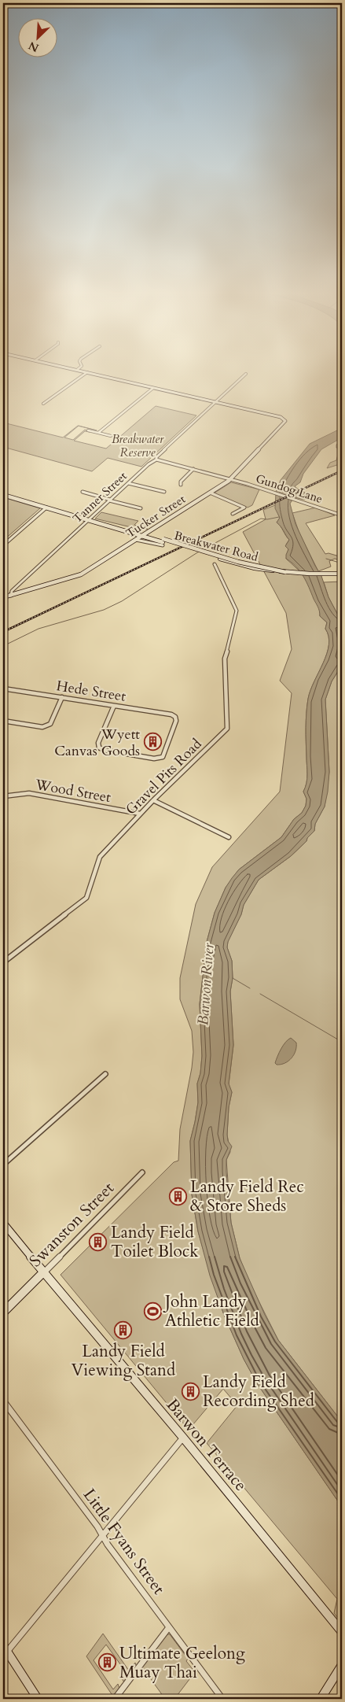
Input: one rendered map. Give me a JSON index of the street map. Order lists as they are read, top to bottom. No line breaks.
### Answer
{"streets":{"street":["Gundog Lane","Tanner Street","Tucker Street","Breakwater Road","Hede Street","Gravel Pits Road","Wood Street","Swanston Street","Barwon Terrace","Little Fyans Street"]},"crossings":[["Gundog Lane","Tanner Street"],["Gundog Lane","Tucker Street"],["Tanner Street","Tucker Street"],["Tucker Street","Breakwater Road"],["Gravel Pits Road","Wood Street"],["Swanston Street","Barwon Terrace"]],"water":["Barwon River"],"parks":["Breakwater Reserve"],"places":{"building":["Wyett Canvas Goods","Landy Field Rec & Store Sheds","Landy Field Toilet Block","Landy Field Viewing Stand","Landy Field Recording Shed","Ultimate Geelong Muay Thai"],"sports":["John Landy Athletic Field"]},"north":"bottom left"}
